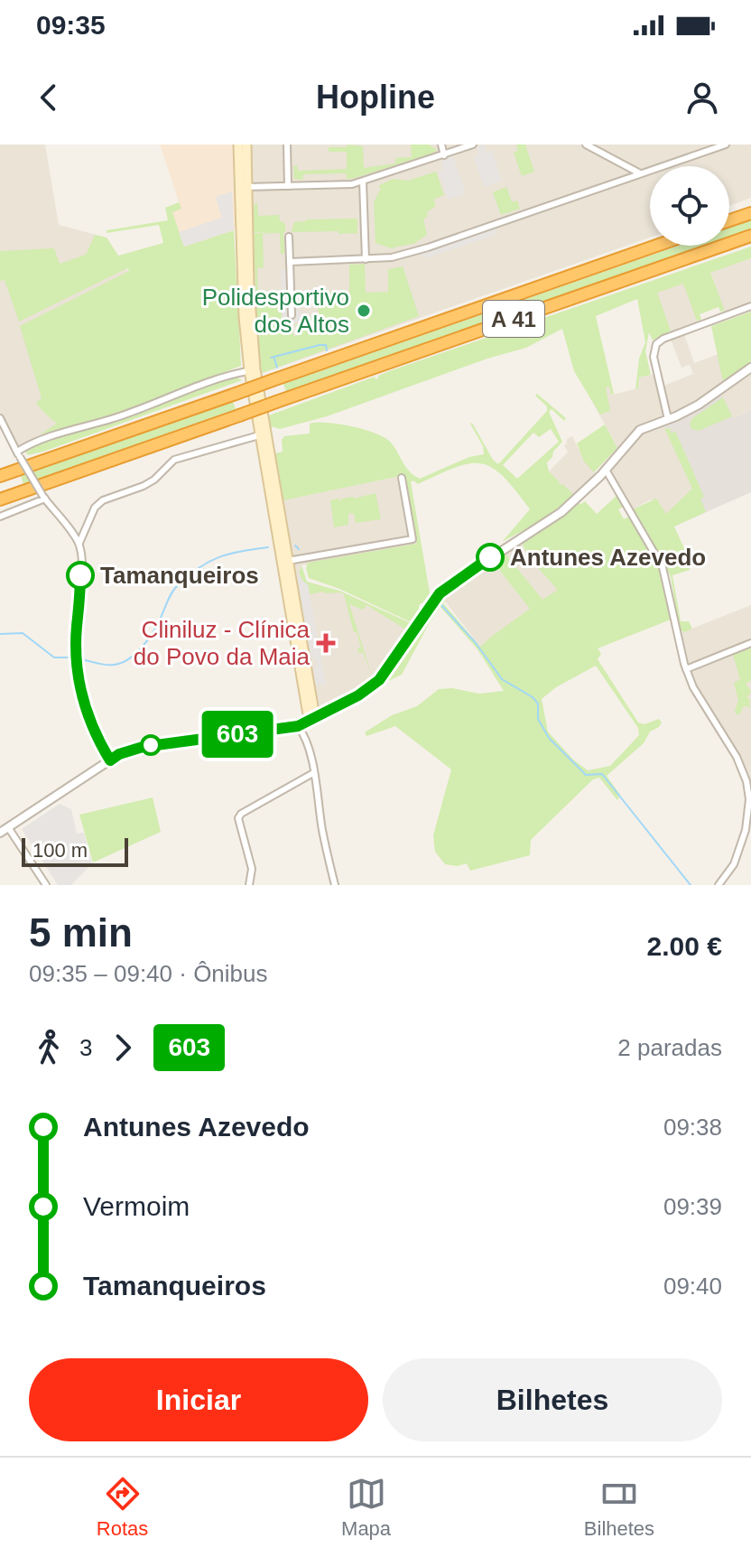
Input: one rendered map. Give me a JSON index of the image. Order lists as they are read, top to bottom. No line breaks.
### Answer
{"streets":{"highway":["A 41"]},"places":{"other":["Polidesportivo dos Altos","Antunes Azevedo","Tamanqueiros"],"health":["Cliniluz - Clínica do Povo da Maia"]},"lines":["bus line 603"],"scale_bar":"100 m","page":{"status":"09:35","header":"Hopline","on_map":"603","scale":"100 m","heading":["5 min","09:35 – 09:40 · Ônibus","2.00 €"],"legs":["3","603","2 paradas"],"list":[{"name":"Antunes Azevedo","value":"09:38"},{"name":"Vermoim","value":"09:39"},{"name":"Tamanqueiros","value":"09:40"}],"buttons":["Iniciar","Bilhetes"],"tabs":["Rotas","Mapa","Bilhetes"]}}
